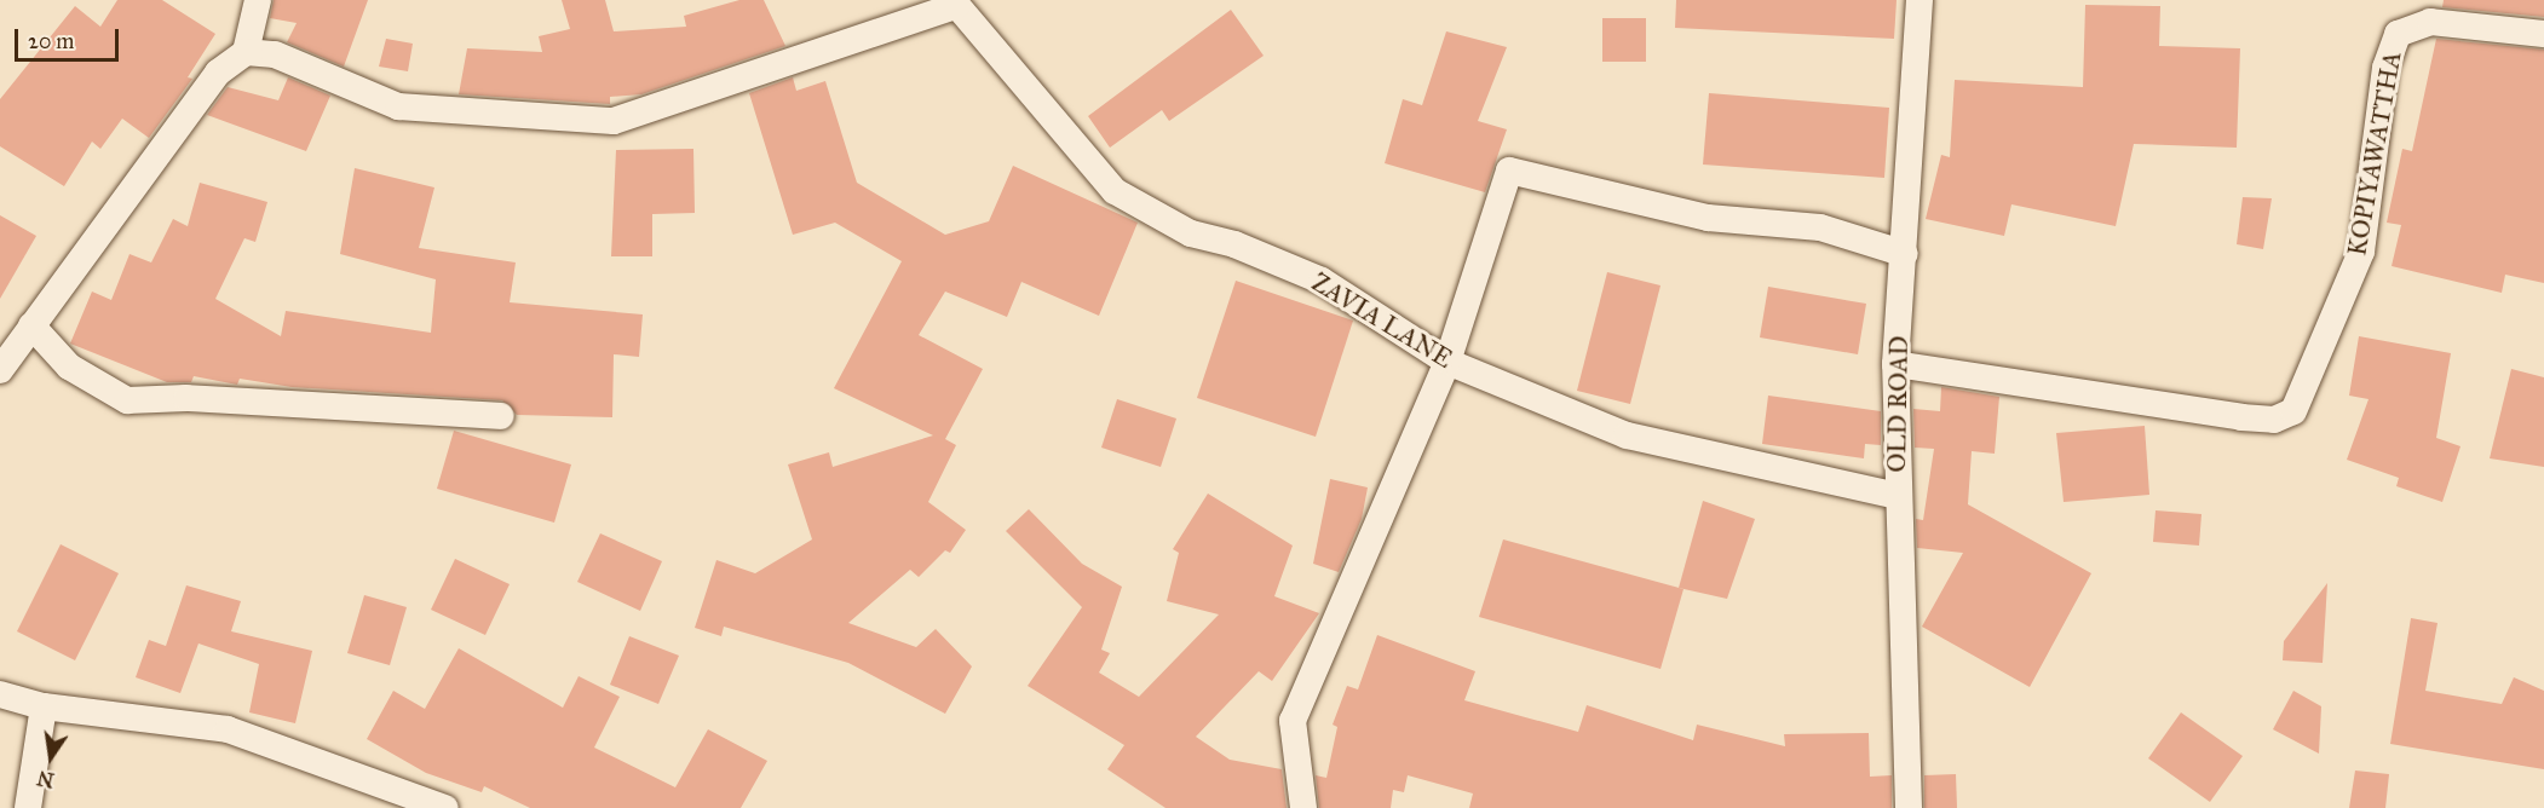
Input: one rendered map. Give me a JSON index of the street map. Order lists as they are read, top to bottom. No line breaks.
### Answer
{"streets":{"street":["KOPIYAWATTHA","ZAVIA LANE","OLD ROAD"]},"crossings":[["KOPIYAWATTHA","OLD ROAD"],["ZAVIA LANE","OLD ROAD"]],"scale_bar":"20 m","north":"bottom"}
